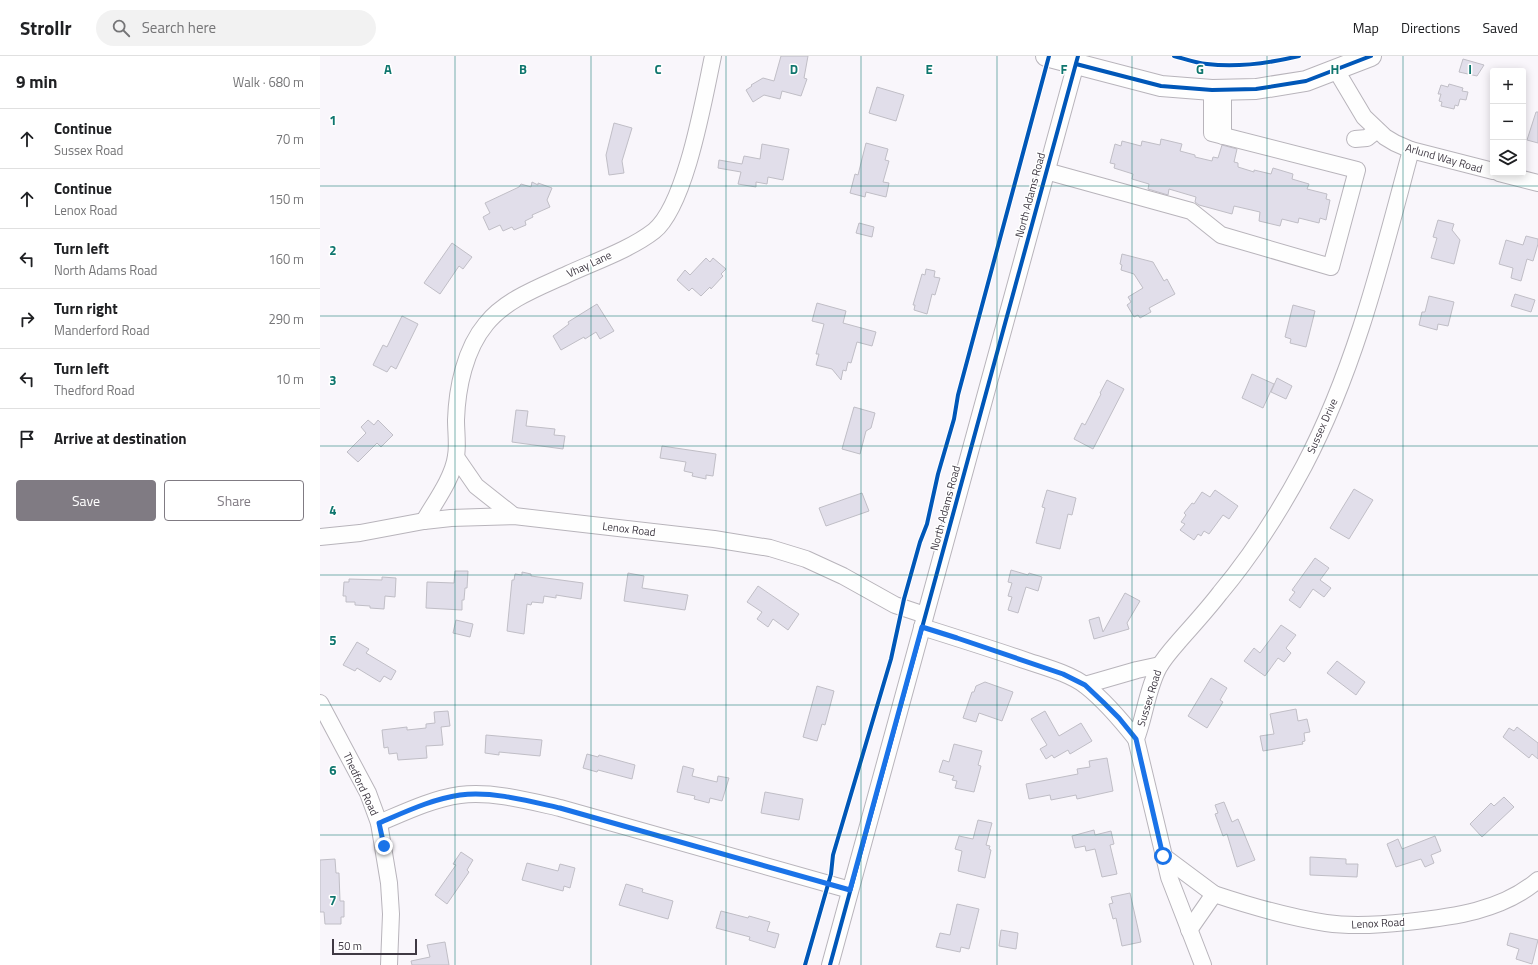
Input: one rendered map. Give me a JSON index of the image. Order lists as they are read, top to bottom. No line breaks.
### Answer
{"streets":{"street":["Arlund Way Road","North Adams Road","Vhay Lane","Sussex Drive","Lenox Road","Sussex Road","Thedford Road"]},"crossings":[["Arlund Way Road","Sussex Drive"],["North Adams Road","Lenox Road"],["Vhay Lane","Lenox Road"],["Sussex Drive","Sussex Road"],["Lenox Road","Sussex Road"]],"scale_bar":"50 m","page":{"header":"Strollr","search":"Search here","nav":["Map","Directions","Saved"],"heading":["9 min","Walk · 680 m"],"map_buttons":["+","−"],"list":[["Continue","Sussex Road","70 m"],["Continue","Lenox Road","150 m"],["Turn left","North Adams Road","160 m"],["Turn right","Manderford Road","290 m"],["Turn left","Thedford Road","10 m"],"Arrive at destination"],"buttons":["Save","Share"],"scale":"50 m"},"grid":{"columns":["A","B","C","D","E","F","G","H","I"],"rows":["1","2","3","4","5","6","7"]}}
